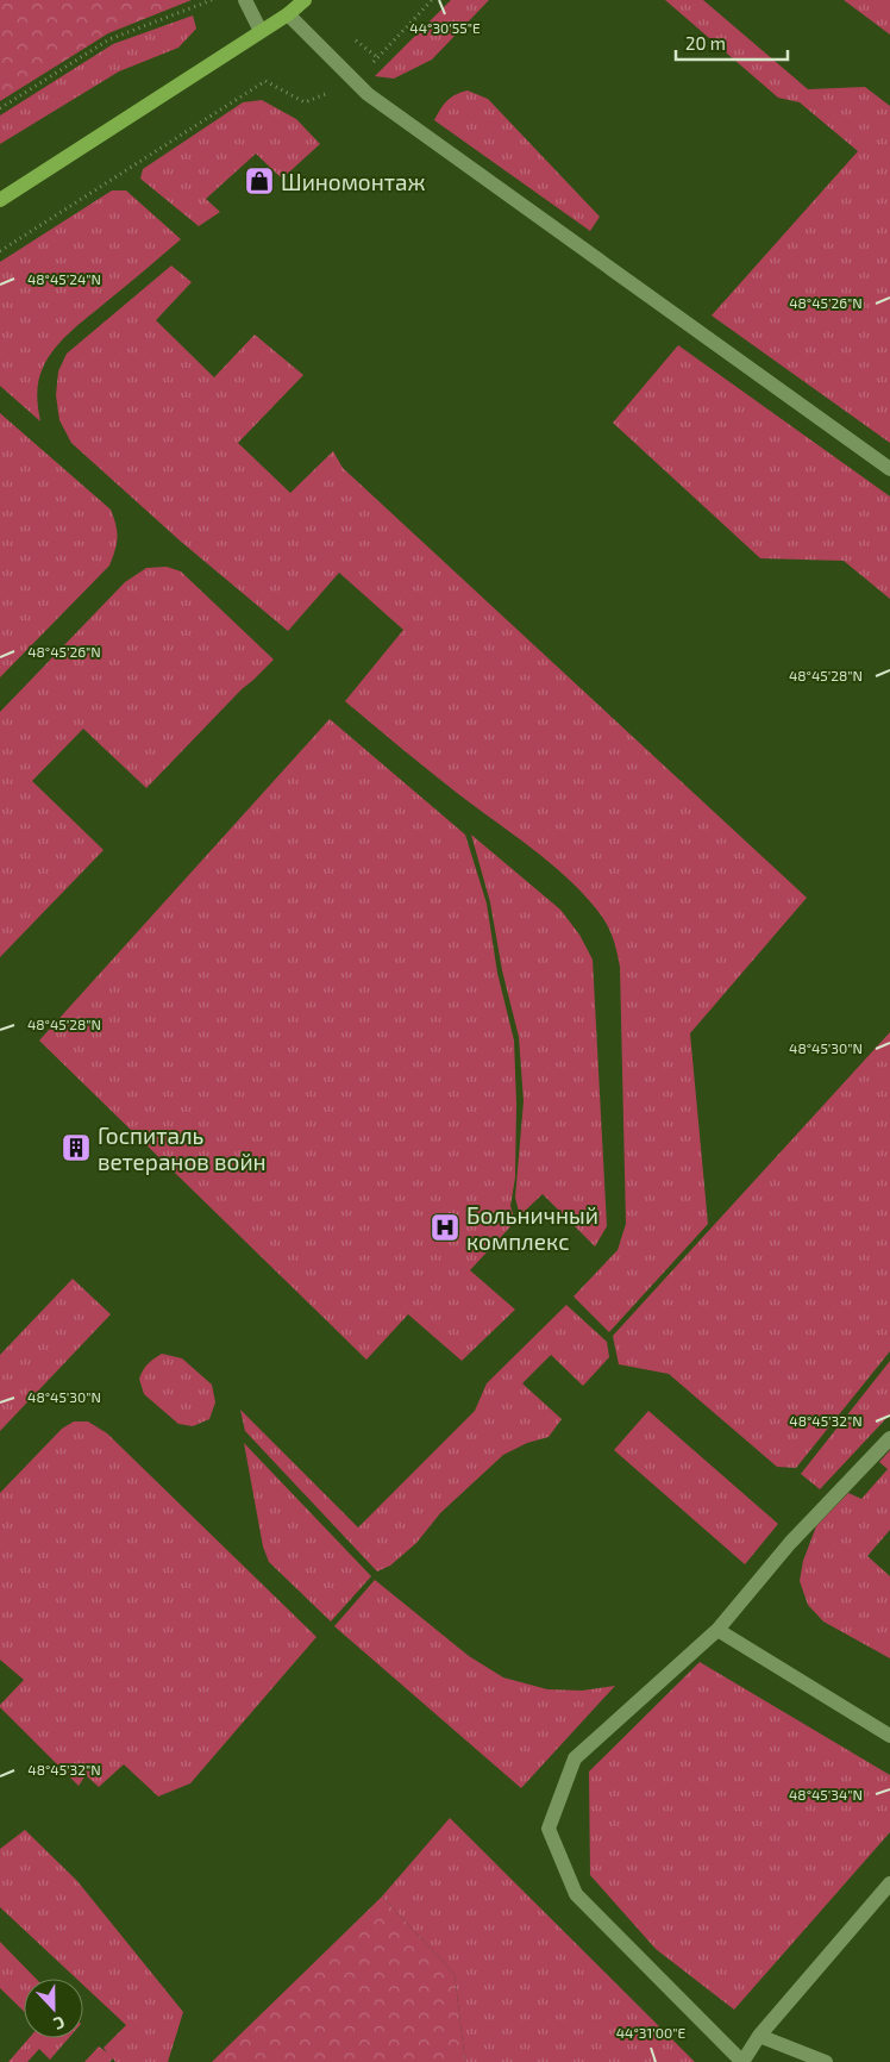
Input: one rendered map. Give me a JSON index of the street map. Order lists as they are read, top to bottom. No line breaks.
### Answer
{"places":{"shop":["Шиномонтаж"],"building":["Госпиталь ветеранов войн"],"hospital":["Больничный комплекс"]},"scale_bar":"20 m","north":"bottom","coordinates":["44°30'55\"E","48°45'24\"N","48°45'26\"N","48°45'28\"N","48°45'30\"N","48°45'32\"N","48°45'34\"N","44°31'00\"E"]}
